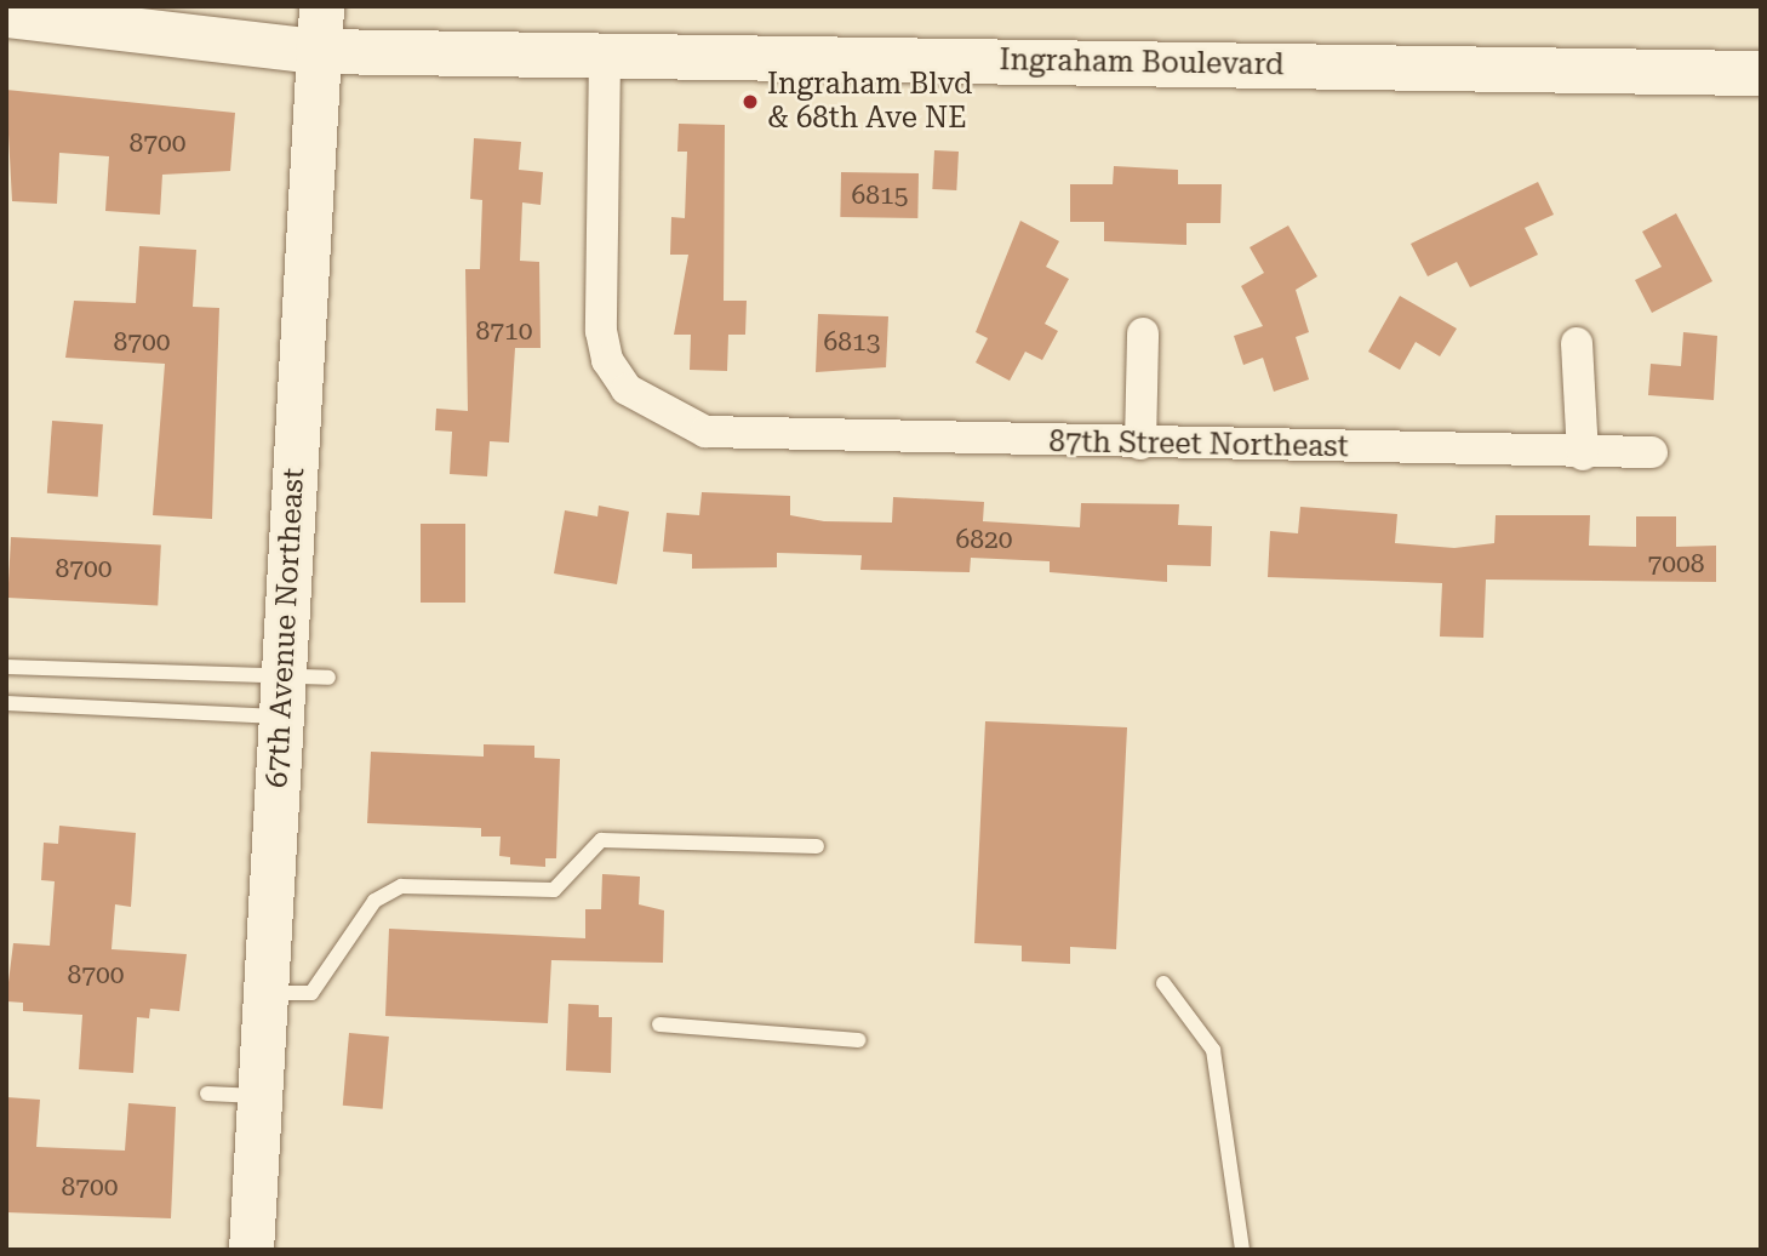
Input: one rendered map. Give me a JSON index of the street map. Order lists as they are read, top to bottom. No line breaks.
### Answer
{"streets":{"main road":["Ingraham Boulevard","67th Avenue Northeast"],"street":["87th Street Northeast"]},"crossings":[["Ingraham Boulevard","87th Street Northeast"],["Ingraham Boulevard","67th Avenue Northeast"]],"places":["Ingraham Blvd & 68th Ave NE"],"house_numbers":["8700","6815","8710","8700","6813","6820","7008","8700","8700","8700"]}
